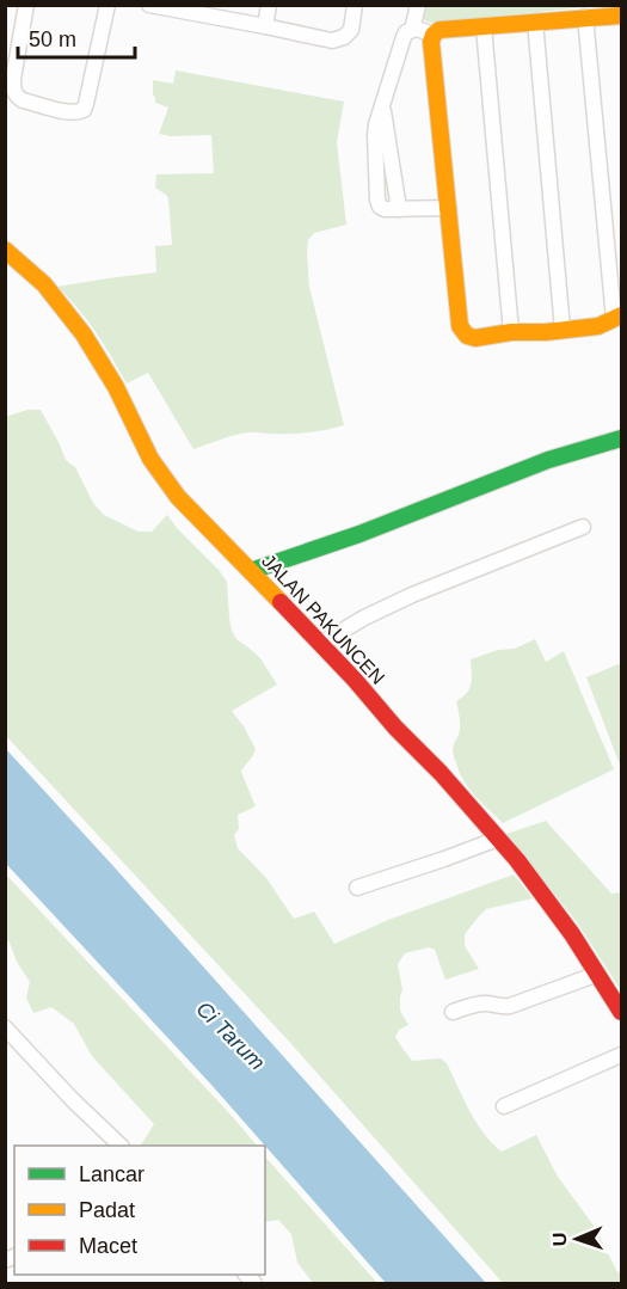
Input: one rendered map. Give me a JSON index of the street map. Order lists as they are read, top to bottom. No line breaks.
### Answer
{"streets":{"street":["JALAN PAKUNCEN"]},"water":["Ci Tarum"],"legend":["Lancar","Padat","Macet"],"scale_bar":"50 m","north":"left"}
